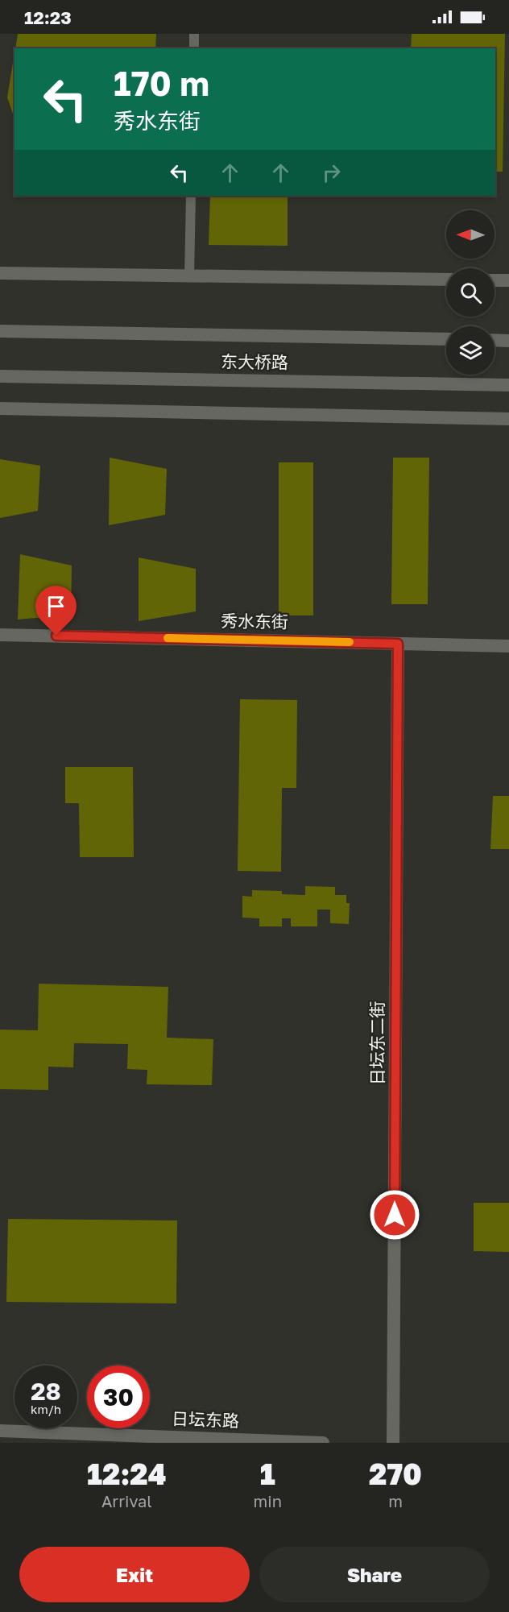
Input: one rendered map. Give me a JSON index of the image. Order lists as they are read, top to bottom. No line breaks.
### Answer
{"streets":{"street":["东大桥路","秀水东街","日坛东二街","日坛东路"]},"crossings":[["秀水东街","日坛东二街"]],"north":"left","page":{"status":"12:23","turn":["170 m","秀水东街"],"speed":"28 km/h","limit":"30","eta":["12:24","Arrival","1","min","270","m"],"buttons":["Exit","Share"]}}
